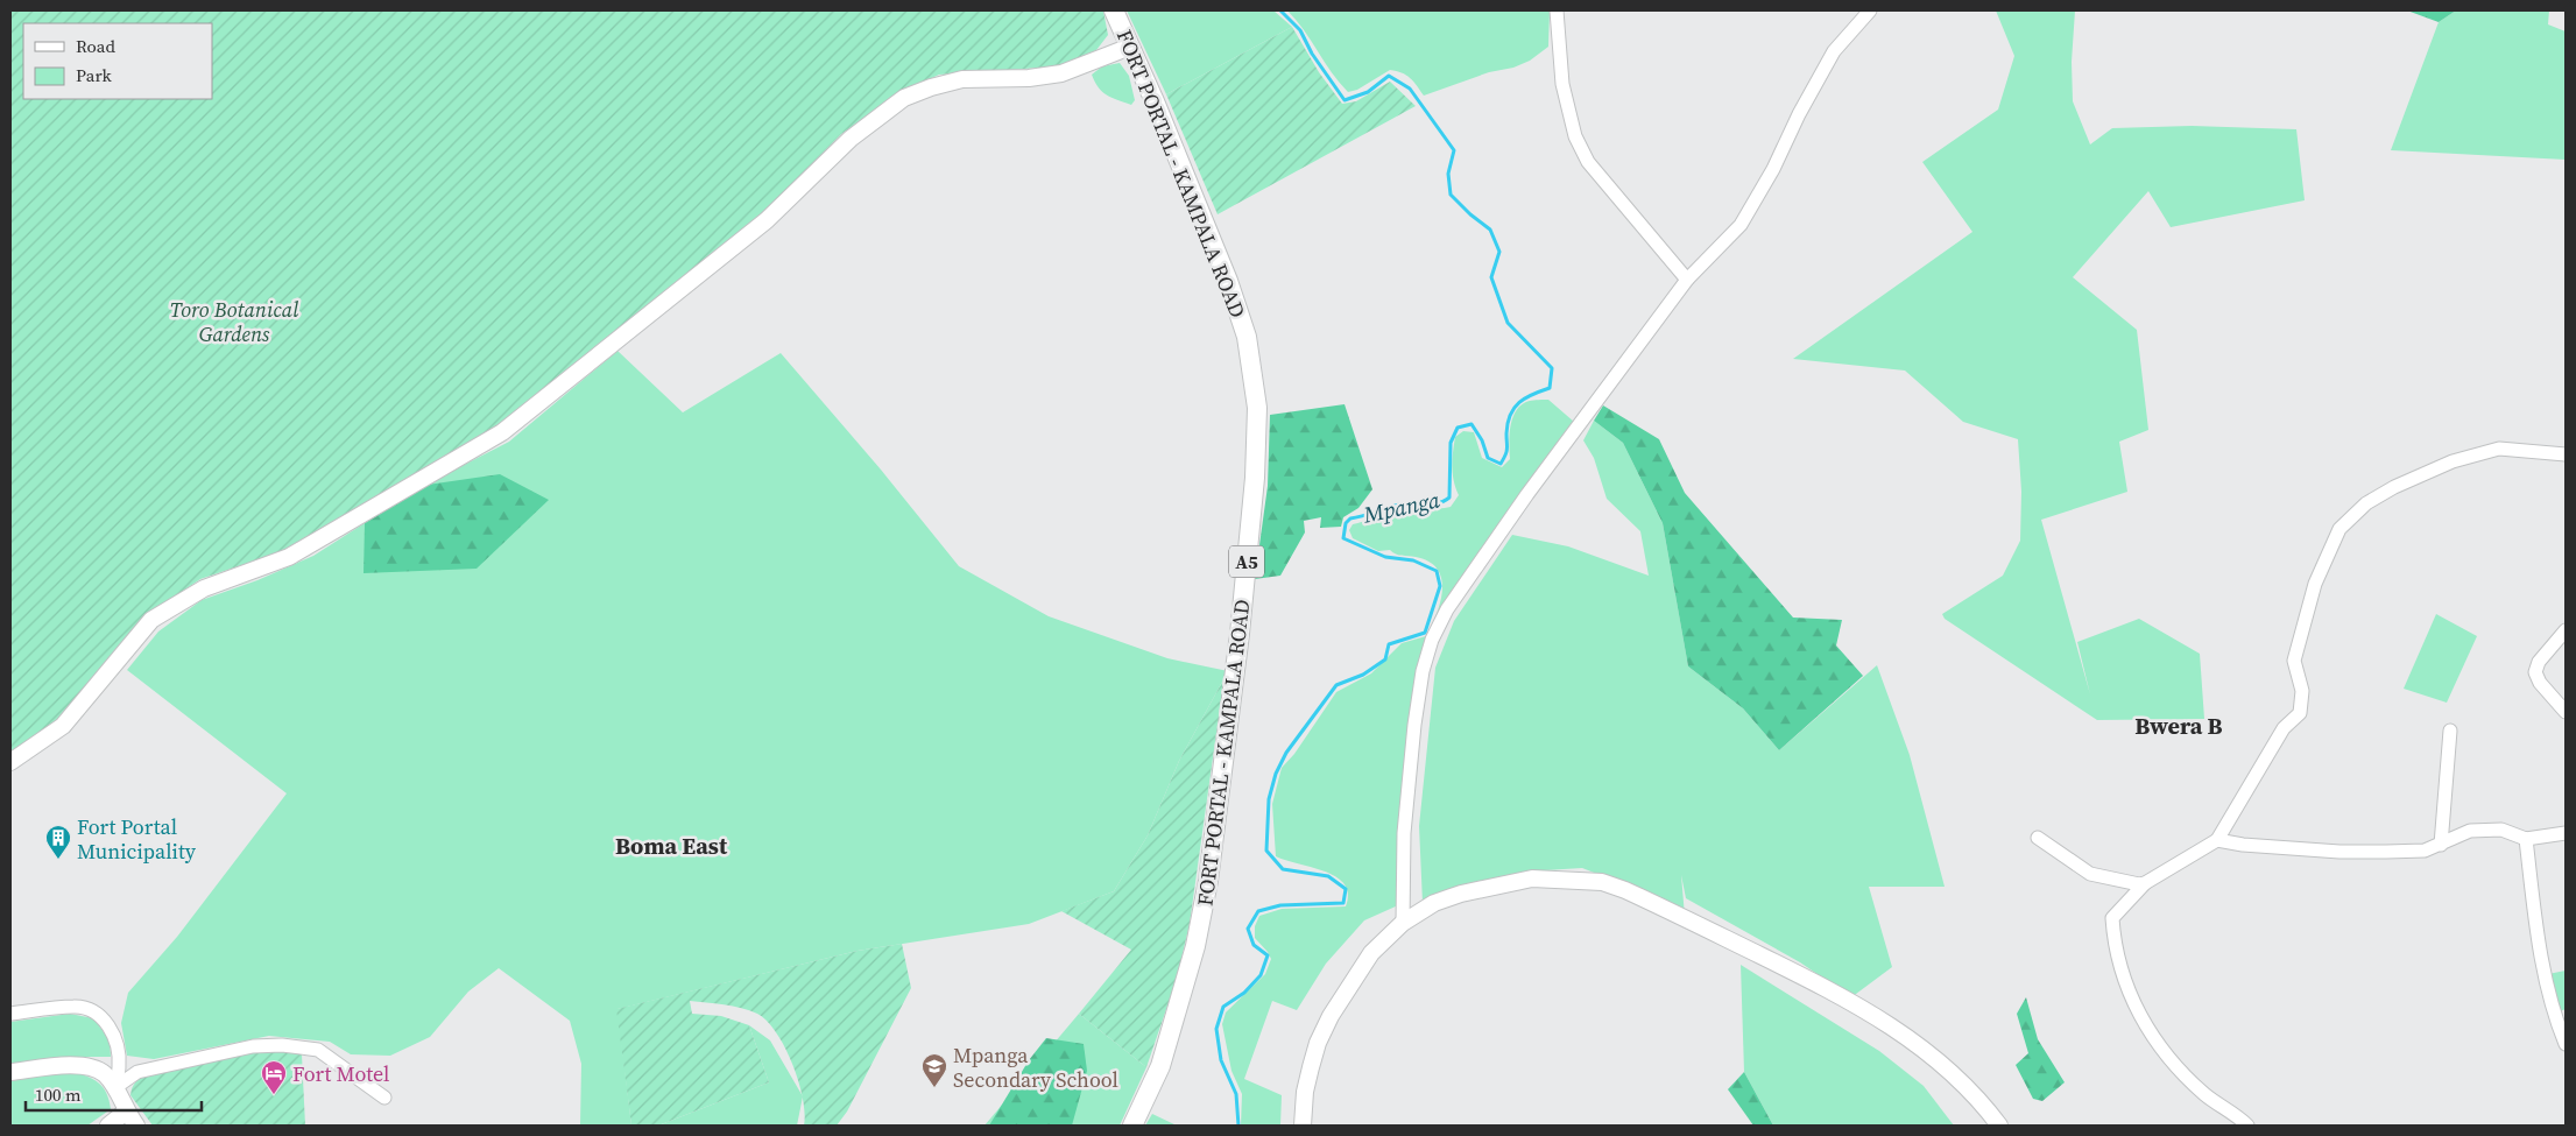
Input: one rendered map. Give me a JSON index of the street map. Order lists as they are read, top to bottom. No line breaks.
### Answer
{"streets":{"highway":["FORT PORTAL - KAMPALA ROAD","A5"]},"districts":["Bwera B","Boma East"],"water":["Mpanga"],"parks":["Toro Botanical Gardens"],"places":{"building":["Fort Portal Municipality"],"school or university":["Mpanga Secondary School"],"hotel":["Fort Motel"]},"legend":["Road","Park"],"scale_bar":"100 m"}
